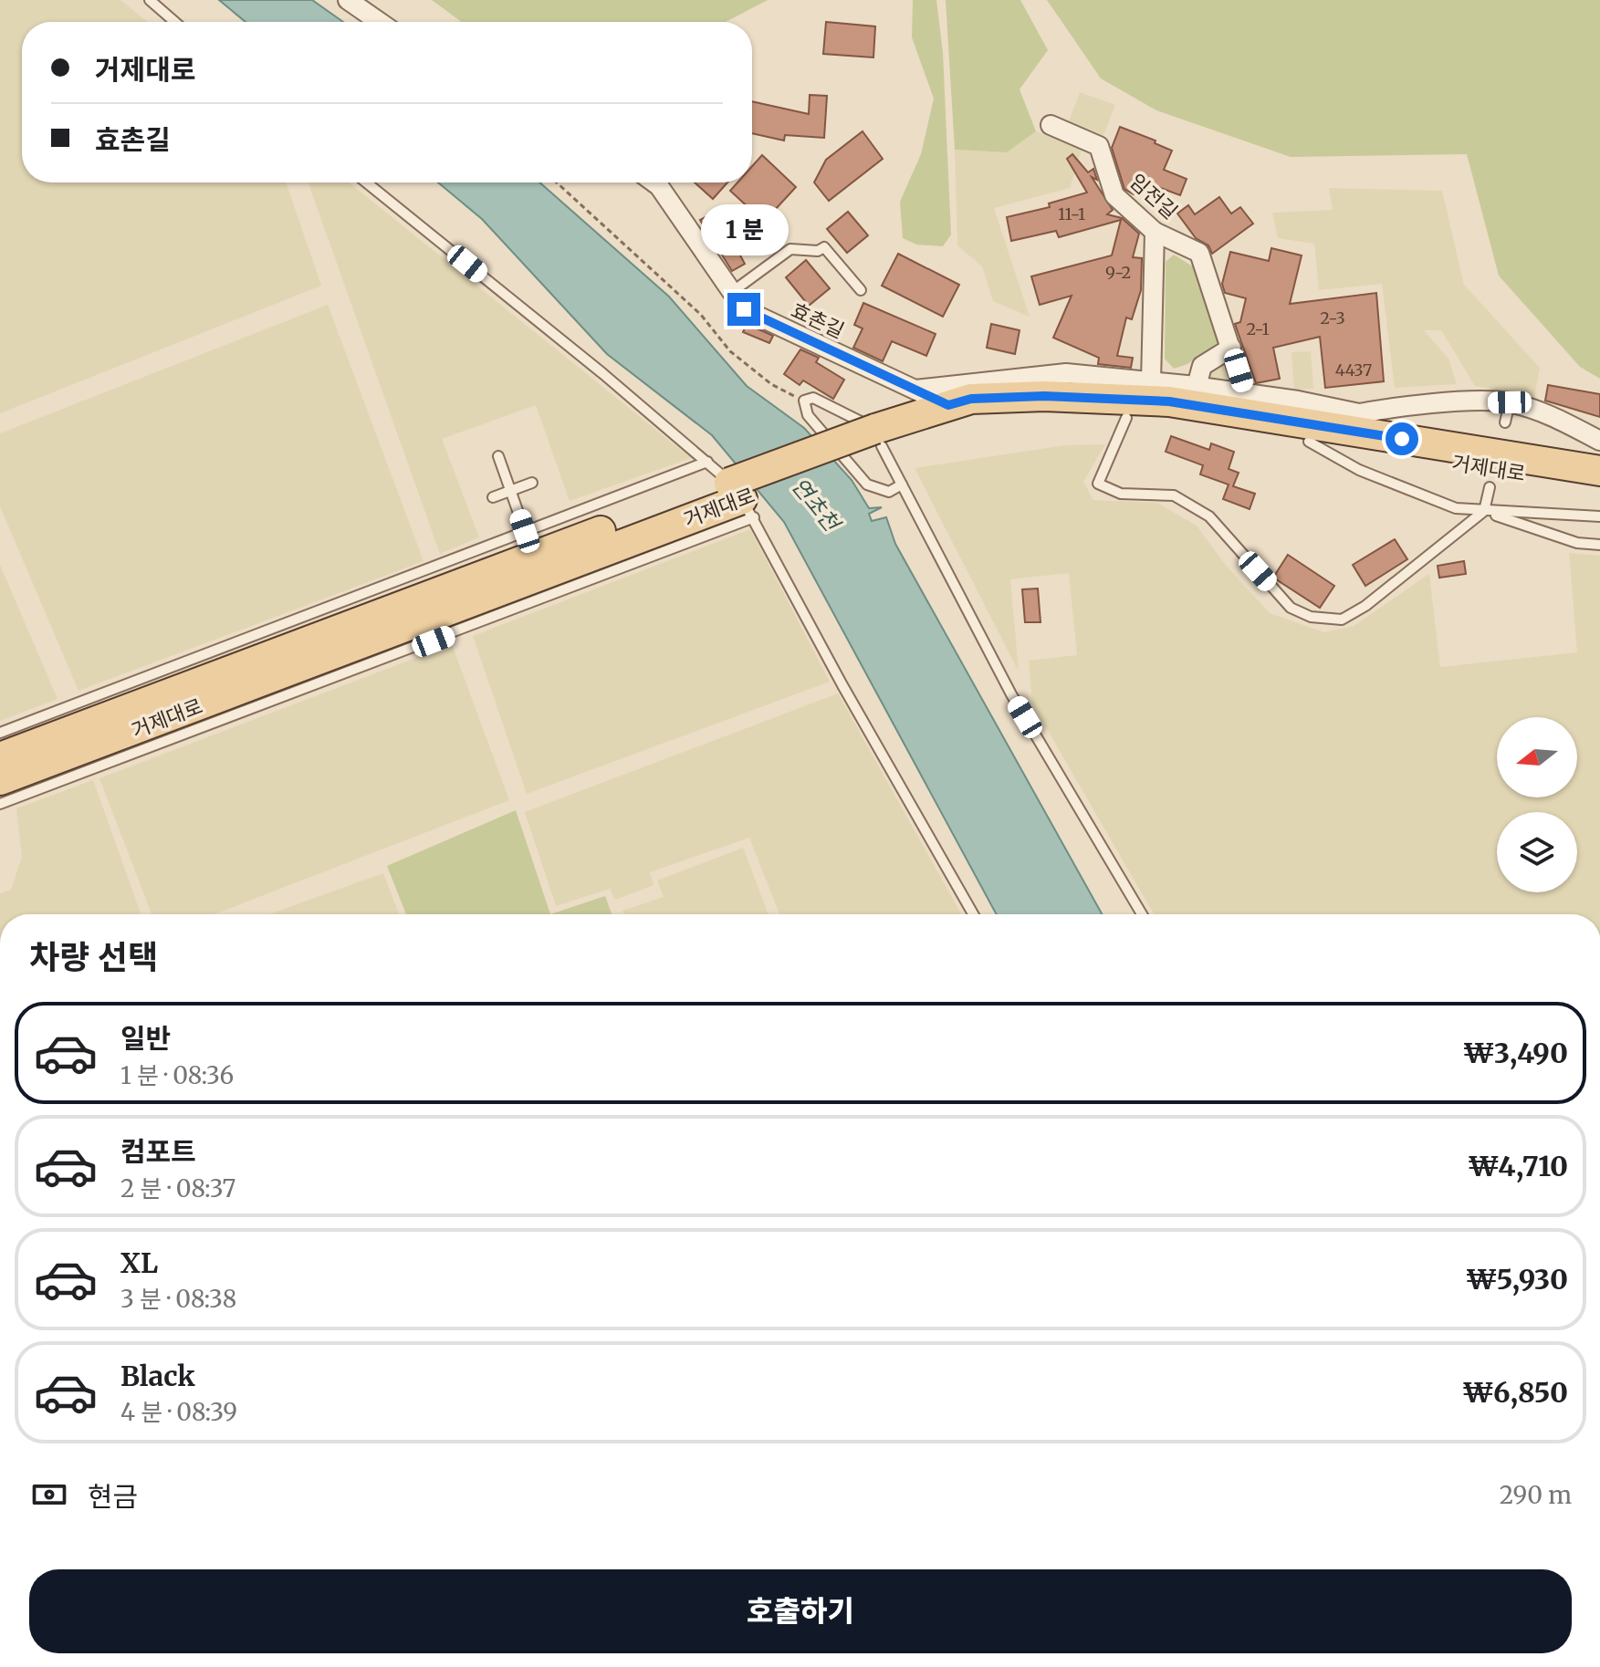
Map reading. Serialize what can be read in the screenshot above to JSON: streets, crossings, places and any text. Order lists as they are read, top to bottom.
{
  "streets": {
    "main road": ["거제대로"],
    "street": ["임전길", "효촌길"]
  },
  "crossings": [
    ["효촌길", "거제대로"]
  ],
  "water": ["연초천"],
  "house_numbers": [
    "11-1",
    "9-2",
    "2-3",
    "2-1",
    "4437"
  ],
  "north": "left",
  "page": {
    "banner": ["거제대로", "효촌길"],
    "bubble": "1 분",
    "heading": "차량 선택",
    "list": [
      {
        "name": "일반",
        "note": "1 분 · 08:36",
        "value": "₩3,490"
      },
      {
        "name": "컴포트",
        "note": "2 분 · 08:37",
        "value": "₩4,710"
      },
      {
        "name": "XL",
        "note": "3 분 · 08:38",
        "value": "₩5,930"
      },
      {
        "name": "Black",
        "note": "4 분 · 08:39",
        "value": "₩6,850"
      }
    ],
    "pay": ["현금", "290 m"],
    "buttons": "호출하기"
  }
}
